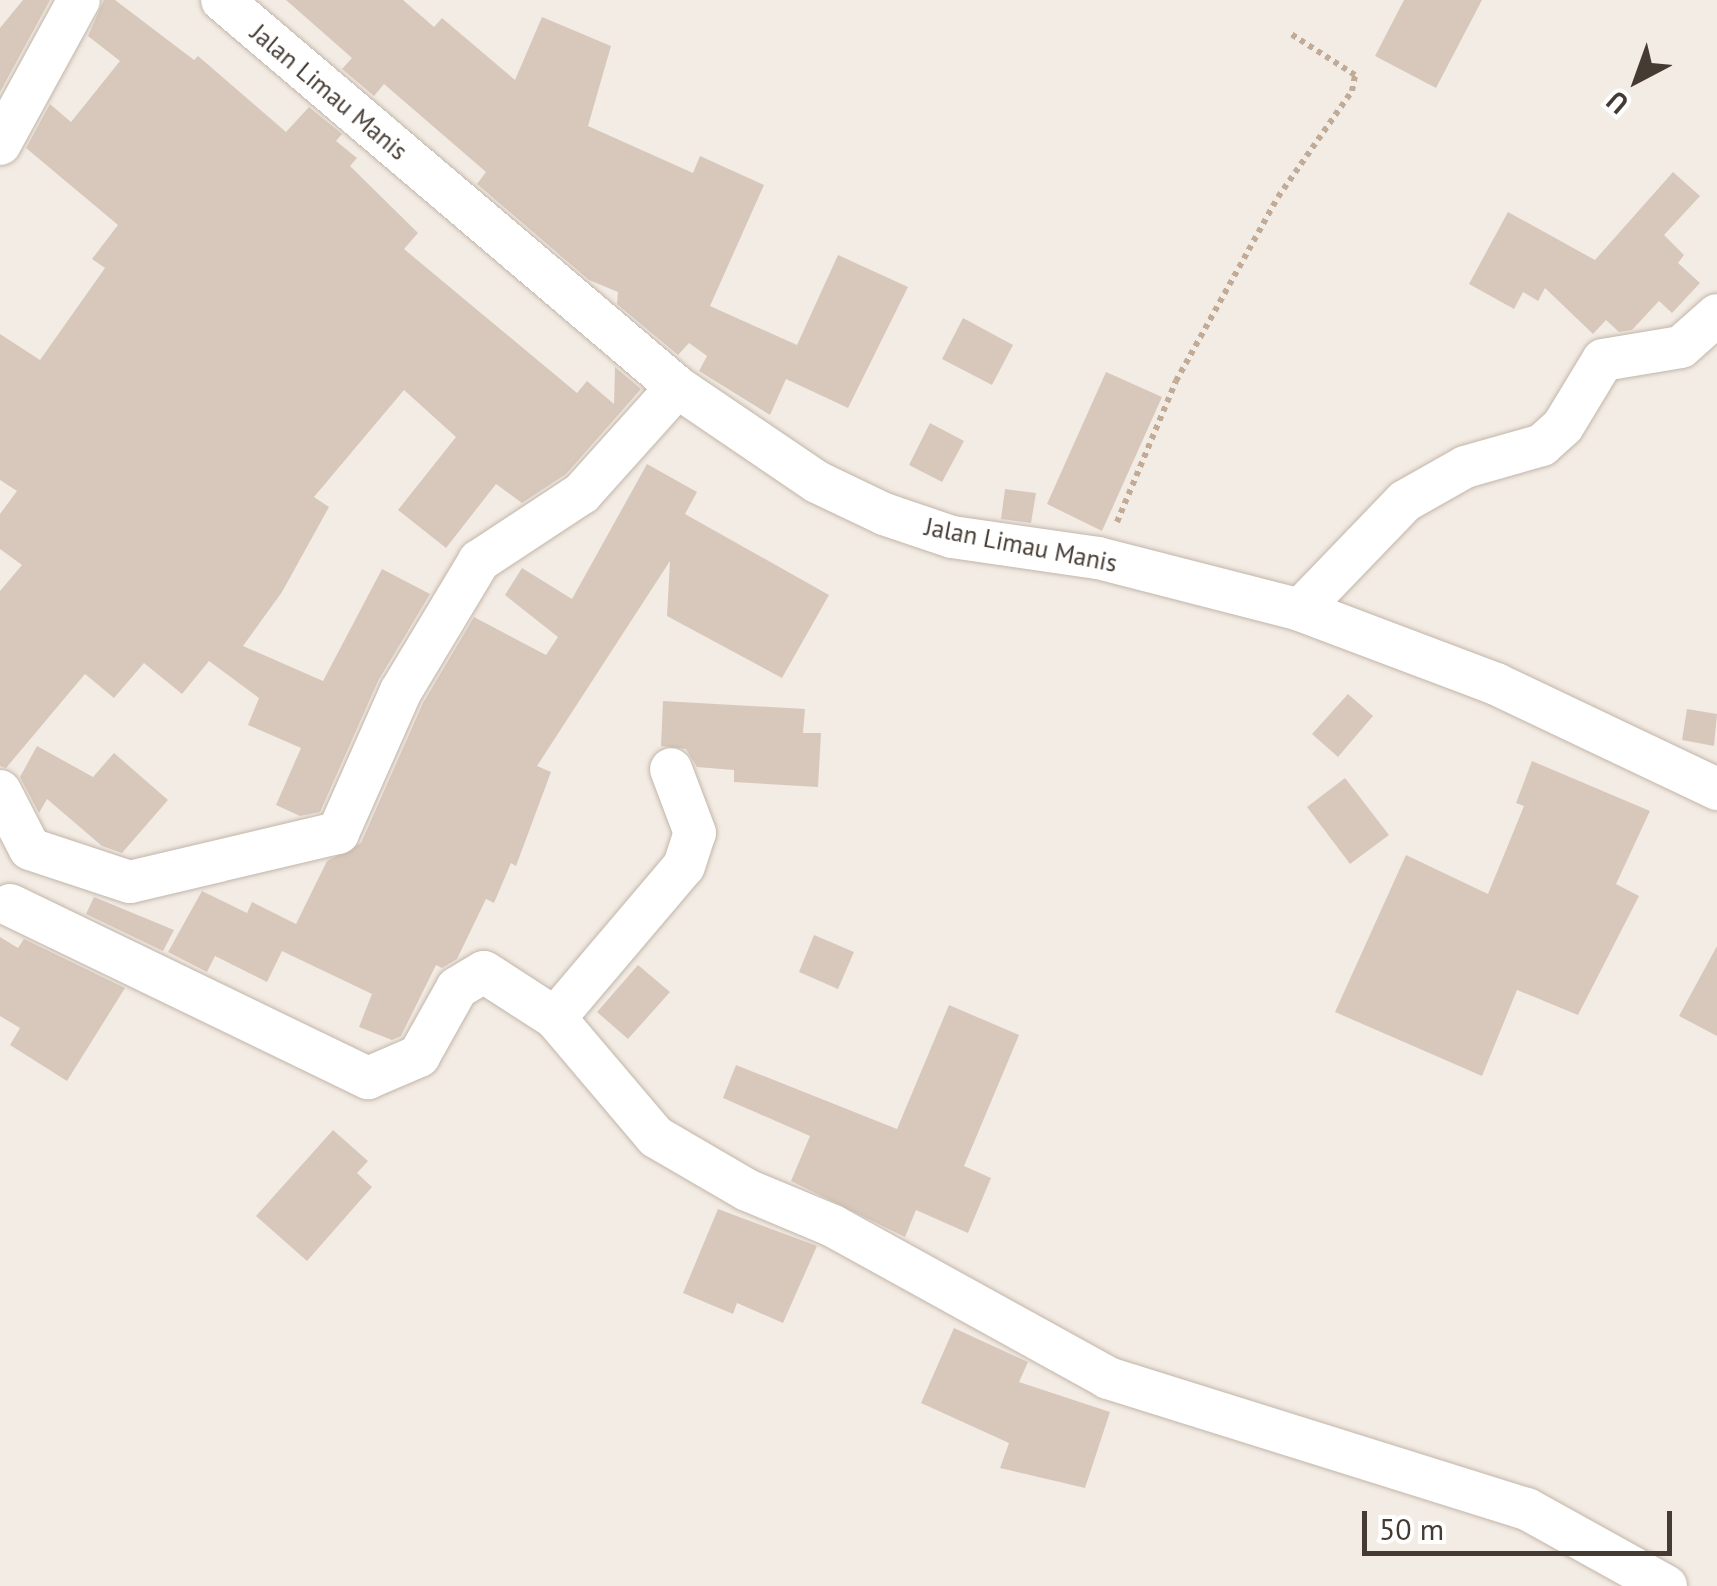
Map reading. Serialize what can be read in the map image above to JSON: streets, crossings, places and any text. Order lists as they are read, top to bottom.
{
  "streets": {
    "street": ["Jalan Limau Manis"]
  },
  "scale_bar": "50 m",
  "north": "bottom left"
}
